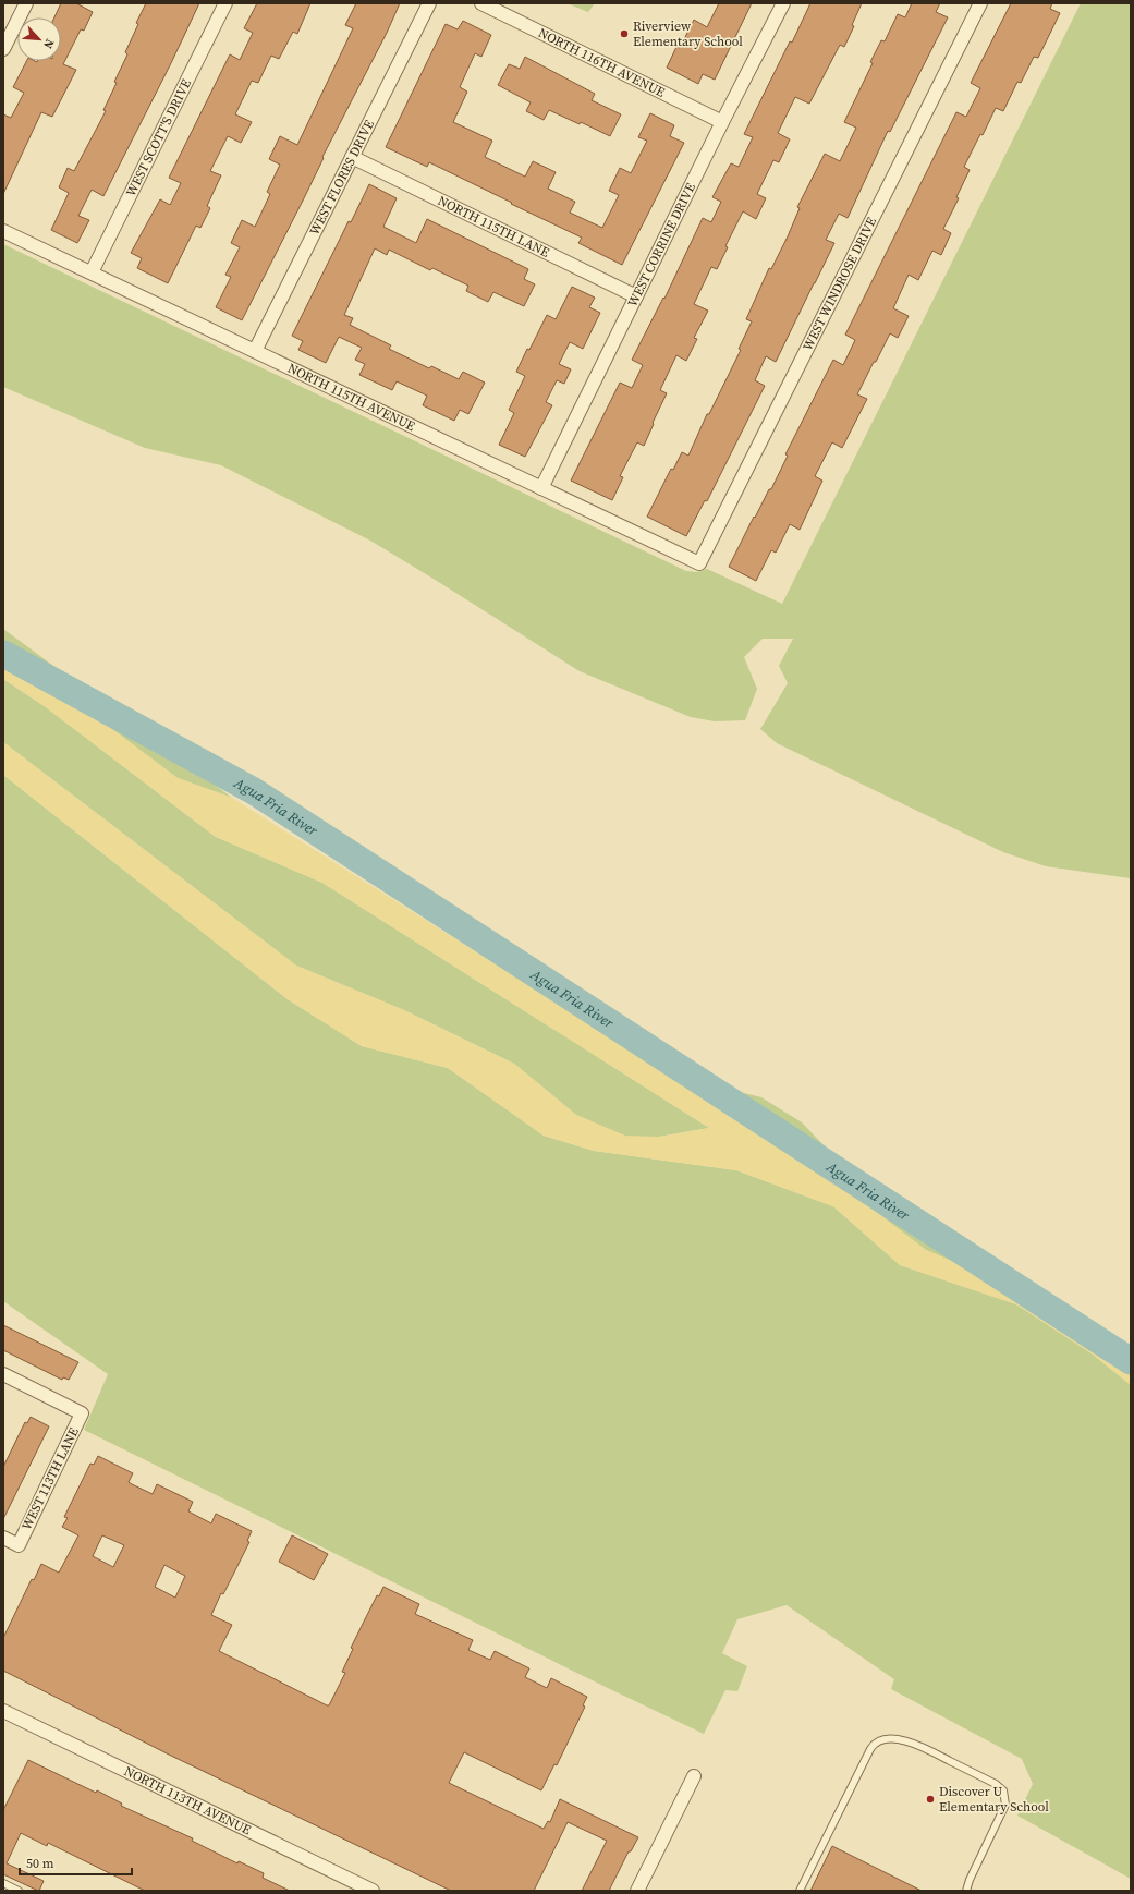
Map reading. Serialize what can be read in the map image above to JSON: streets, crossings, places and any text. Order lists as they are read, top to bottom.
{
  "streets": {
    "street": [
      "NORTH 116TH AVENUE",
      "WEST SCOTT'S DRIVE",
      "WEST FLORES DRIVE",
      "NORTH 115TH LANE",
      "WEST CORRINE DRIVE",
      "WEST WINDROSE DRIVE",
      "NORTH 115TH AVENUE",
      "WEST 113TH LANE",
      "NORTH 113TH AVENUE"
    ]
  },
  "crossings": [
    ["NORTH 116TH AVENUE", "WEST CORRINE DRIVE"],
    ["WEST SCOTT'S DRIVE", "NORTH 115TH AVENUE"],
    ["WEST FLORES DRIVE", "NORTH 115TH LANE"],
    ["WEST FLORES DRIVE", "NORTH 115TH AVENUE"],
    ["NORTH 115TH LANE", "WEST CORRINE DRIVE"],
    ["WEST CORRINE DRIVE", "NORTH 115TH AVENUE"],
    ["WEST WINDROSE DRIVE", "NORTH 115TH AVENUE"]
  ],
  "water": ["Agua Fria River"],
  "places": ["Riverview Elementary School", "Discover U Elementary School"],
  "scale_bar": "50 m",
  "north": "bottom right"
}
